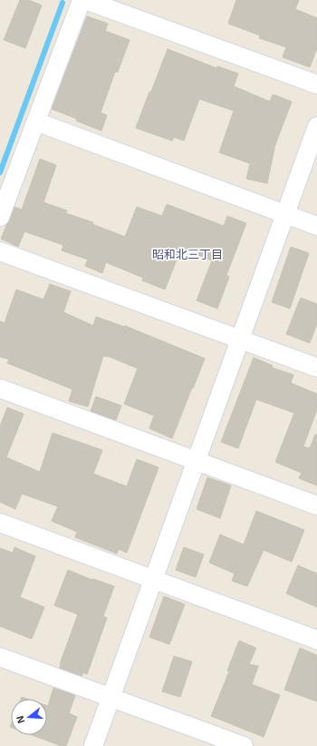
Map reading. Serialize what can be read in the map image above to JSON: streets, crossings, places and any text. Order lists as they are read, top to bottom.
{
  "districts": ["昭和北三丁目"],
  "north": "left"
}
